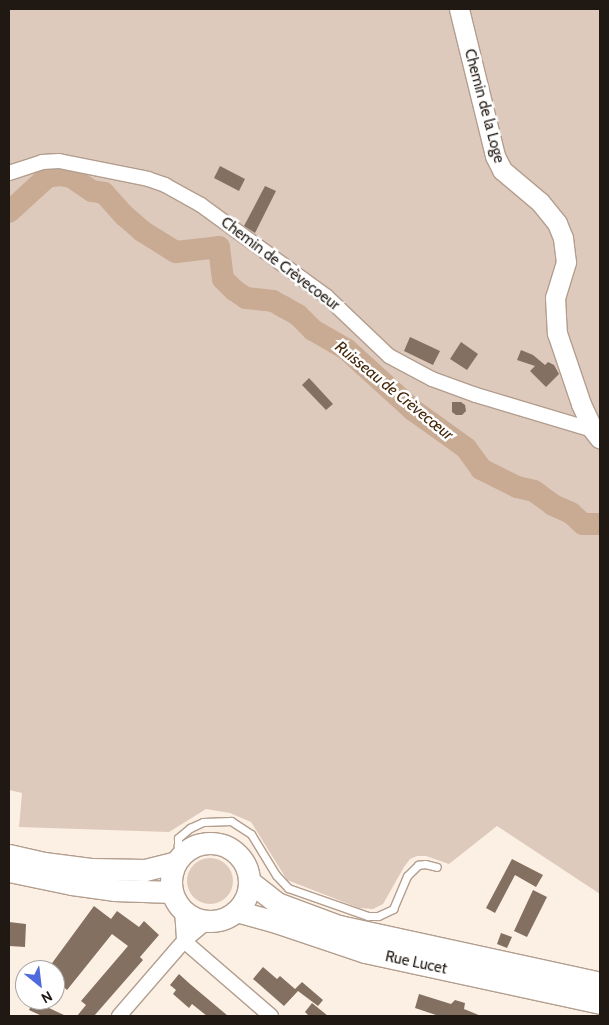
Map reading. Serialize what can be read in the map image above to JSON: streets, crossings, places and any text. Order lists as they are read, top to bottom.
{
  "streets": {
    "main road": ["Rue Lucet"],
    "street": ["Chemin de la Loge", "Chemin de Crèvecoeur"]
  },
  "crossings": [
    ["Chemin de la Loge", "Chemin de Crèvecoeur"]
  ],
  "water": ["Ruisseau de Crèvecœur"],
  "north": "bottom right"
}
